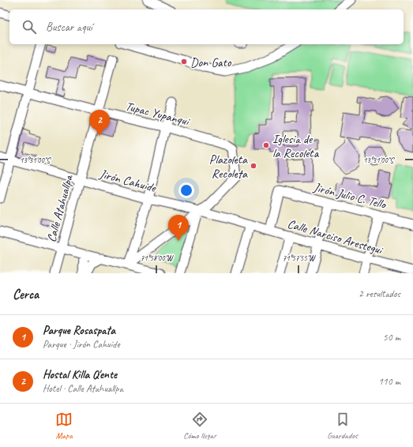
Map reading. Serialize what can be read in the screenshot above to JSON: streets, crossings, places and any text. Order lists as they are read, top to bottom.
{
  "streets": {
    "street": [
      "Tupac Yupanqui",
      "Jirón Cahuide",
      "Jirón Julio C. Tello",
      "Calle Atahuallpa",
      "Calle Narciso Arestegui"
    ]
  },
  "crossings": [
    ["Tupac Yupanqui", "Jirón Cahuide"],
    ["Tupac Yupanqui", "Calle Atahuallpa"],
    ["Jirón Cahuide", "Calle Atahuallpa"],
    ["Jirón Cahuide", "Calle Narciso Arestegui"],
    ["Jirón Julio C. Tello", "Calle Narciso Arestegui"]
  ],
  "places": ["Don Gato", "Iglesia de la Recoleta", "Plazoleta Recoleta"],
  "page": {
    "search": "Buscar aquí",
    "pins": ["2", "1"],
    "heading": ["Cerca", "2 resultados"],
    "list": [
      {
        "mark": "1",
        "name": "Parque Rosaspata",
        "note": "Parque · Jirón Cahuide",
        "value": "50 m"
      },
      {
        "mark": "2",
        "name": "Hostal Killa Q'ente",
        "note": "Hotel · Calle Atahuallpa",
        "value": "110 m"
      }
    ],
    "nav": ["Mapa", "Cómo llegar", "Guardados"]
  },
  "coordinates": ["13°31'00\"S", "71°58'00\"W", "71°57'55\"W"]
}
